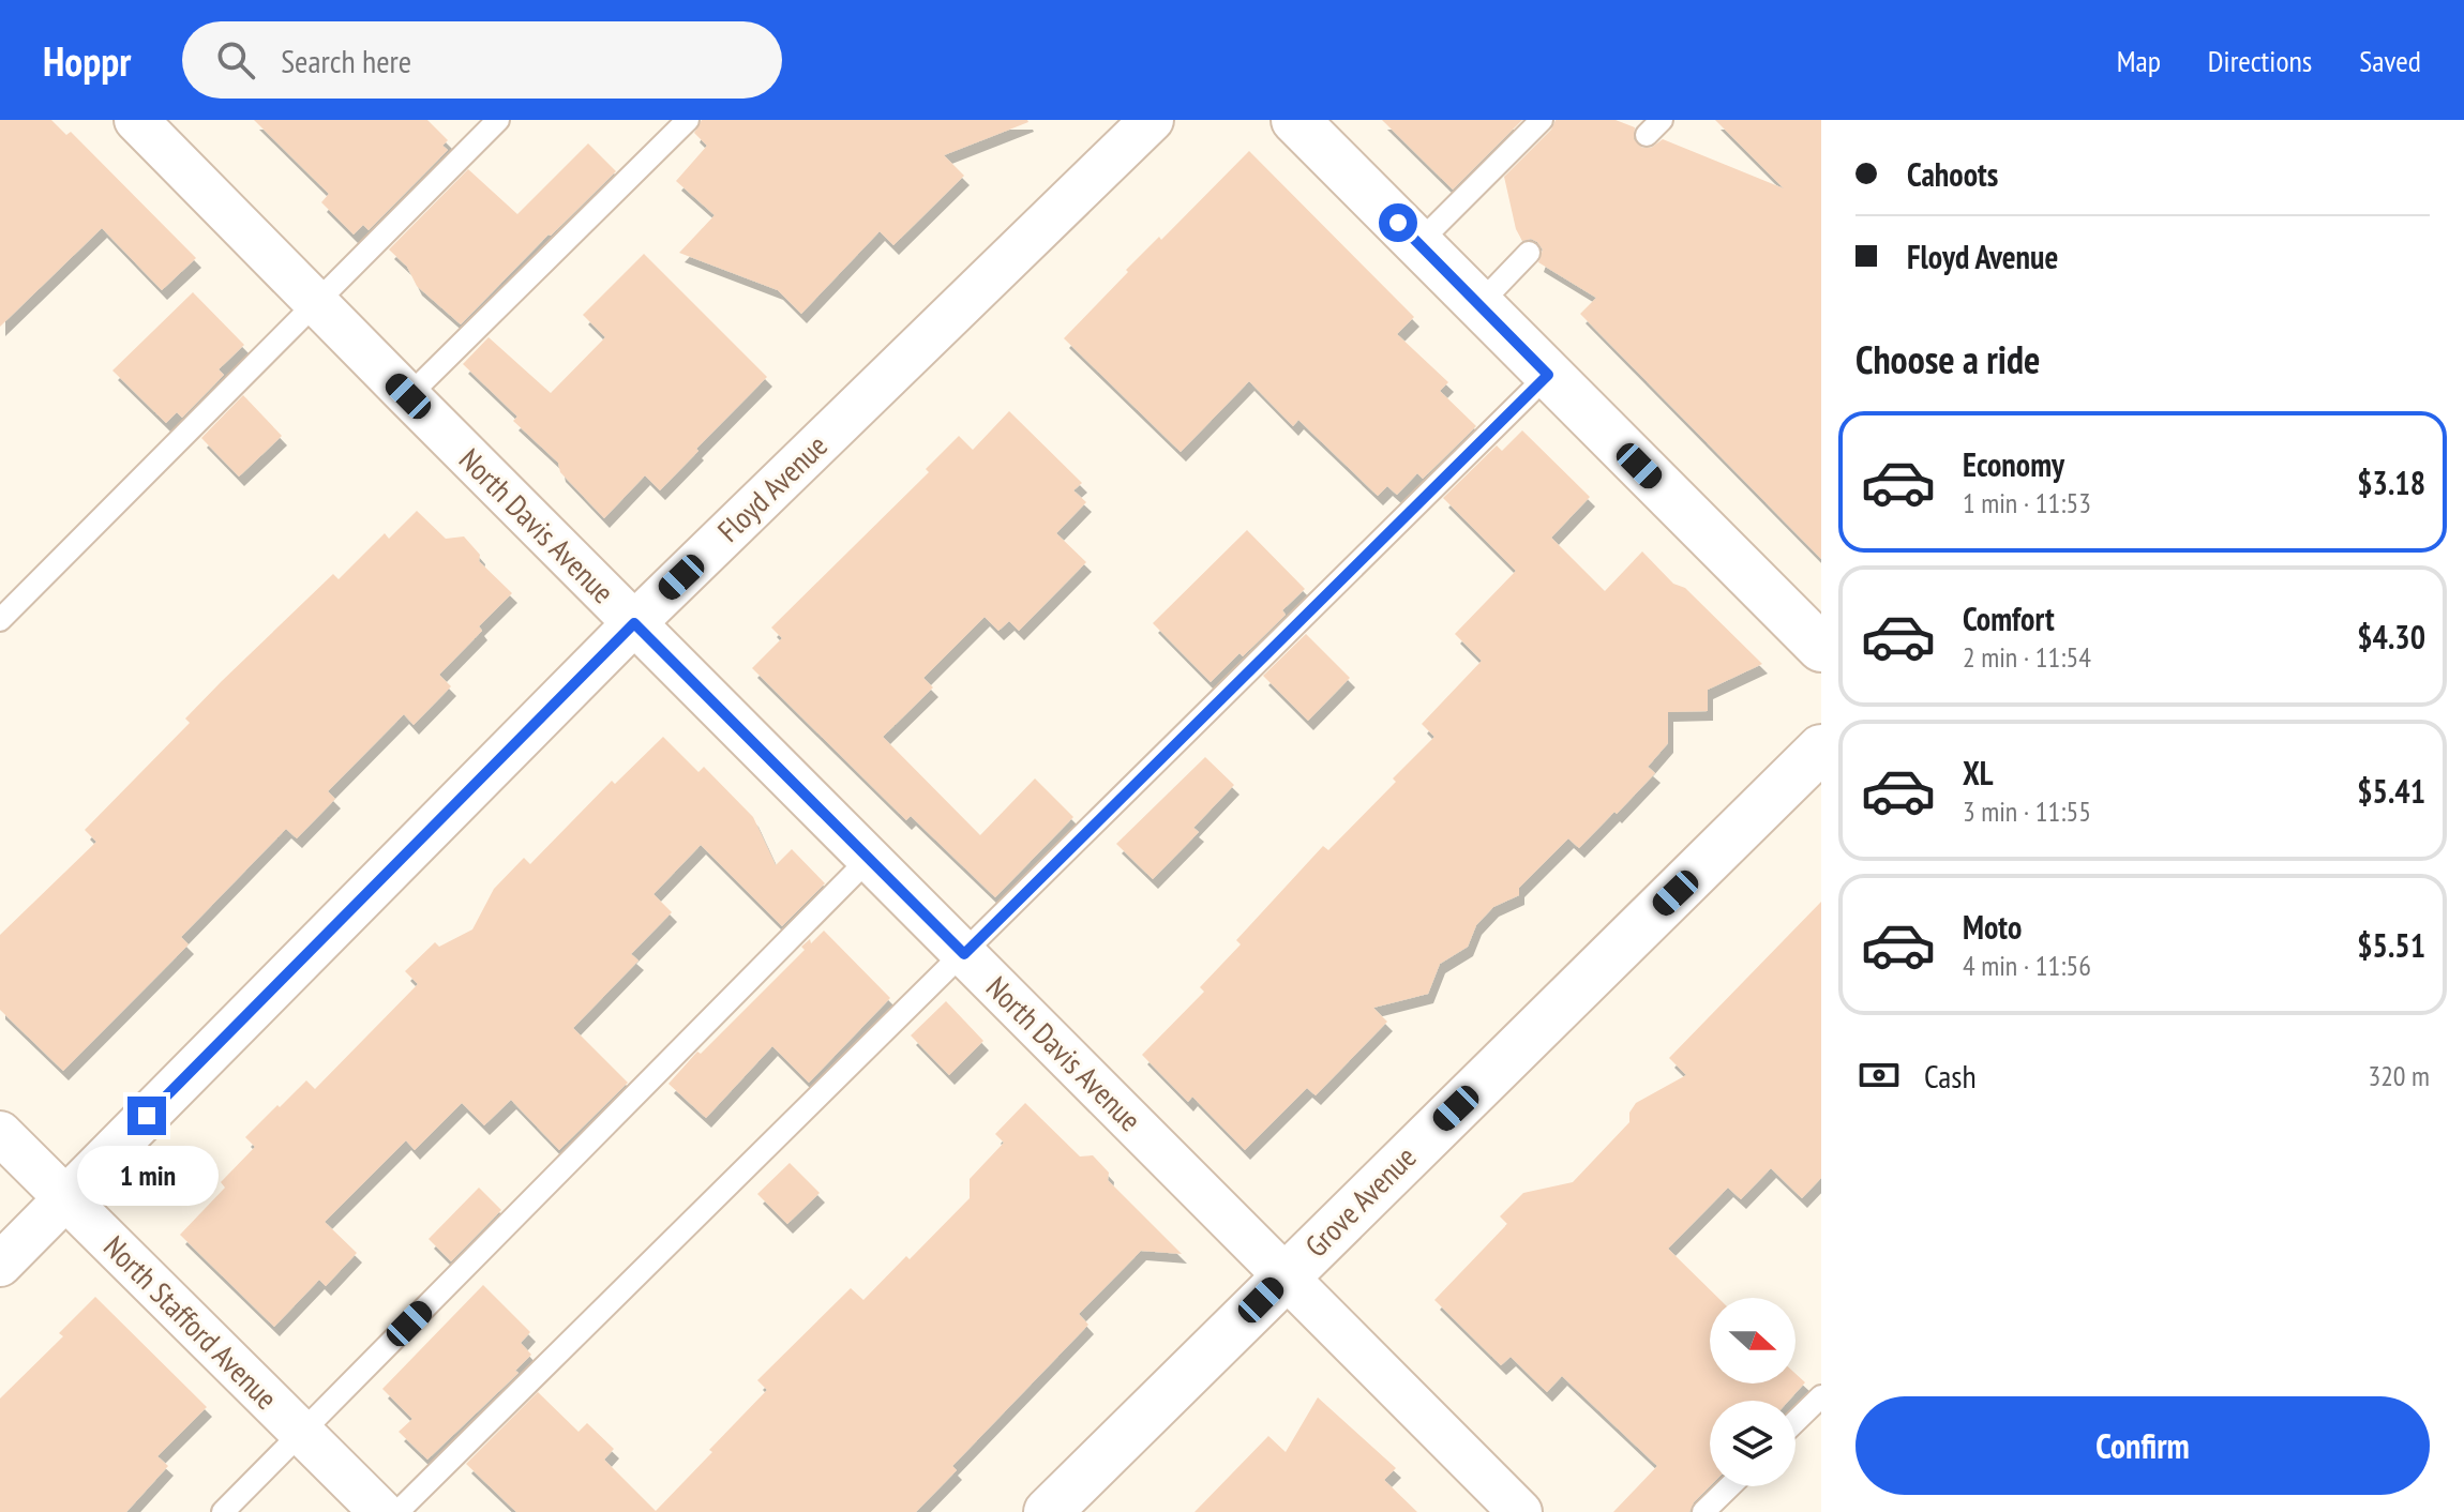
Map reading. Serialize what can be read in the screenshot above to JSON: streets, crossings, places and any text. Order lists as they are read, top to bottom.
{
  "streets": {
    "street": [
      "Floyd Avenue",
      "North Davis Avenue",
      "Grove Avenue",
      "North Stafford Avenue"
    ]
  },
  "crossings": [
    ["Floyd Avenue", "North Davis Avenue"],
    ["Floyd Avenue", "North Stafford Avenue"],
    ["North Davis Avenue", "Grove Avenue"]
  ],
  "north": "right",
  "page": {
    "header": "Hoppr",
    "search": "Search here",
    "nav": ["Map", "Directions", "Saved"],
    "banner": ["Cahoots", "Floyd Avenue"],
    "heading": "Choose a ride",
    "list": [
      {
        "name": "Economy",
        "note": "1 min · 11:53",
        "value": "$3.18"
      },
      {
        "name": "Comfort",
        "note": "2 min · 11:54",
        "value": "$4.30"
      },
      {
        "name": "XL",
        "note": "3 min · 11:55",
        "value": "$5.41"
      },
      {
        "name": "Moto",
        "note": "4 min · 11:56",
        "value": "$5.51"
      }
    ],
    "pay": ["Cash", "320 m"],
    "bubble": "1 min",
    "buttons": "Confirm"
  }
}
